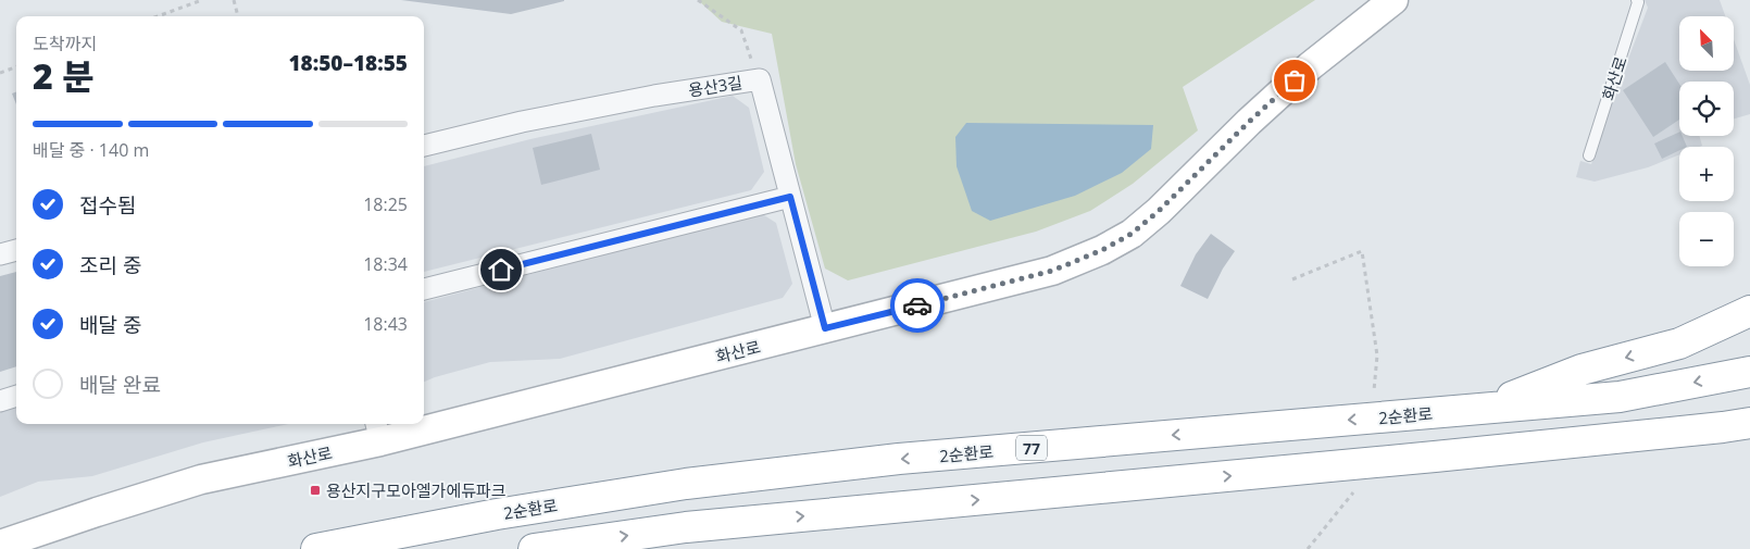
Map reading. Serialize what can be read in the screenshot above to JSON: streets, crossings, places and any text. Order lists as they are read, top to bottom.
{
  "streets": {
    "highway": ["2순환로", "77"],
    "main road": ["화산로"],
    "street": ["용산3길"]
  },
  "crossings": [
    ["화산로", "용산3길"]
  ],
  "places": {
    "transit": ["용산지구모아엘가에듀파크"]
  },
  "north": "top left",
  "page": {
    "map_buttons": ["+", "−"],
    "heading": ["2 분", "도착까지", "18:50–18:55"],
    "bar": "배달 중 · 140 m",
    "list": [
      ["접수됨", "18:25"],
      ["조리 중", "18:34"],
      ["배달 중", "18:43"],
      "배달 완료"
    ]
  }
}
